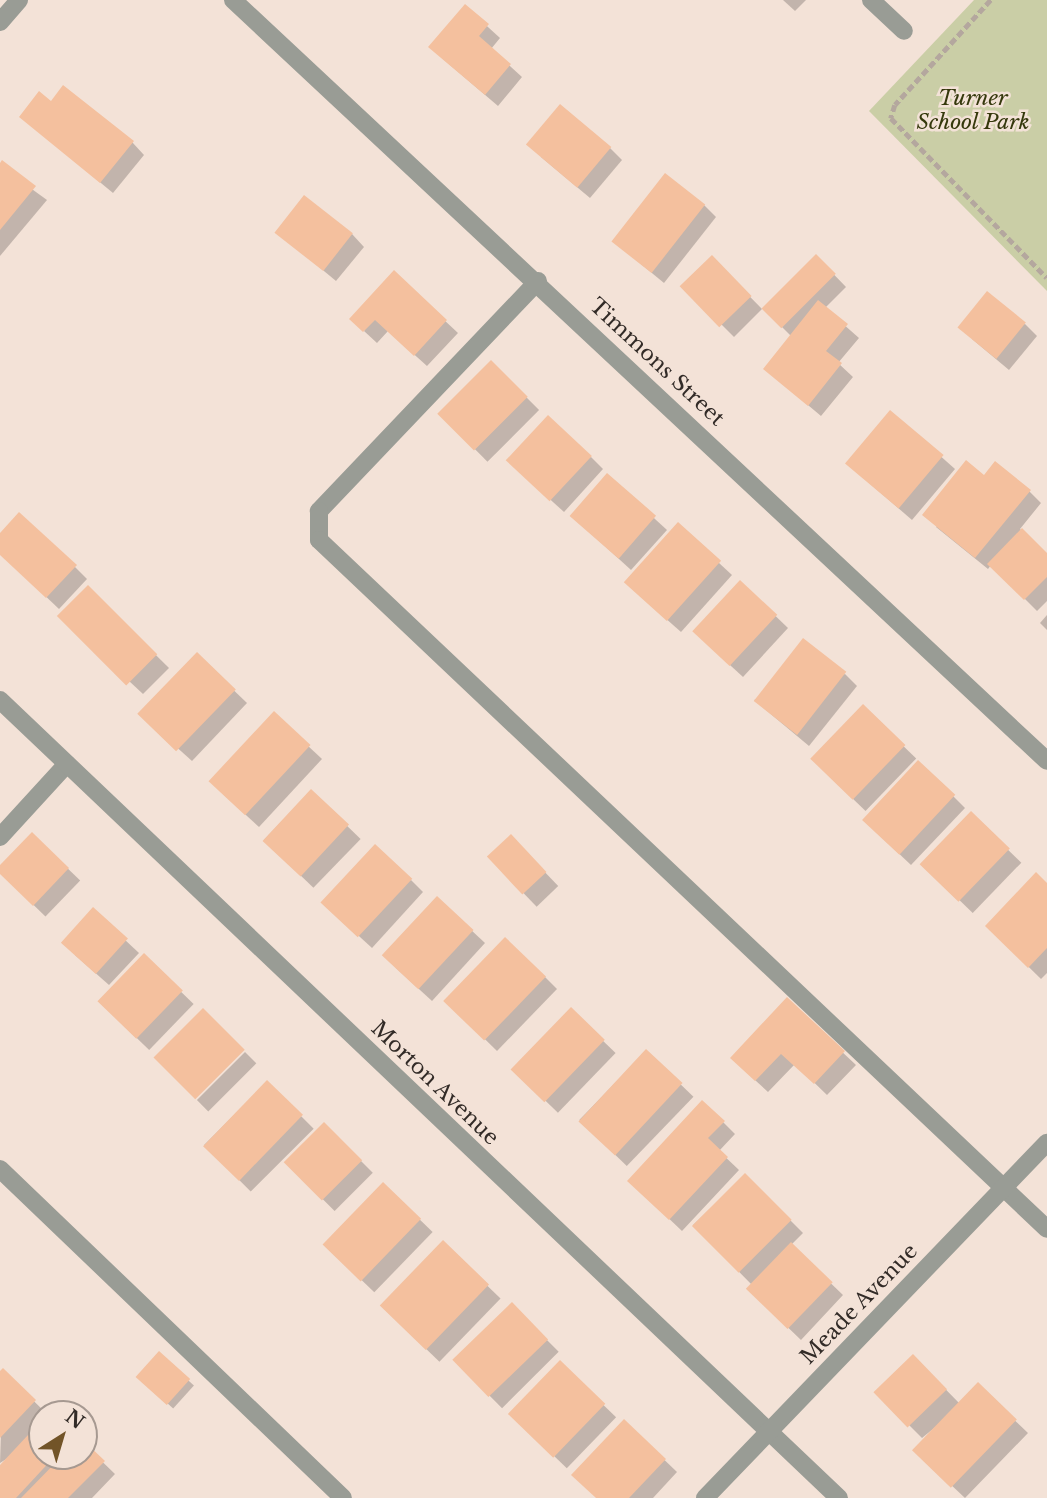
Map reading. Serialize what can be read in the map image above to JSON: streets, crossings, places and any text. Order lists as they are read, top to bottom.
{
  "streets": {
    "street": ["Timmons Street", "Morton Avenue", "Meade Avenue"]
  },
  "crossings": [
    ["Morton Avenue", "Meade Avenue"]
  ],
  "parks": ["Turner School Park"],
  "north": "top right"
}
